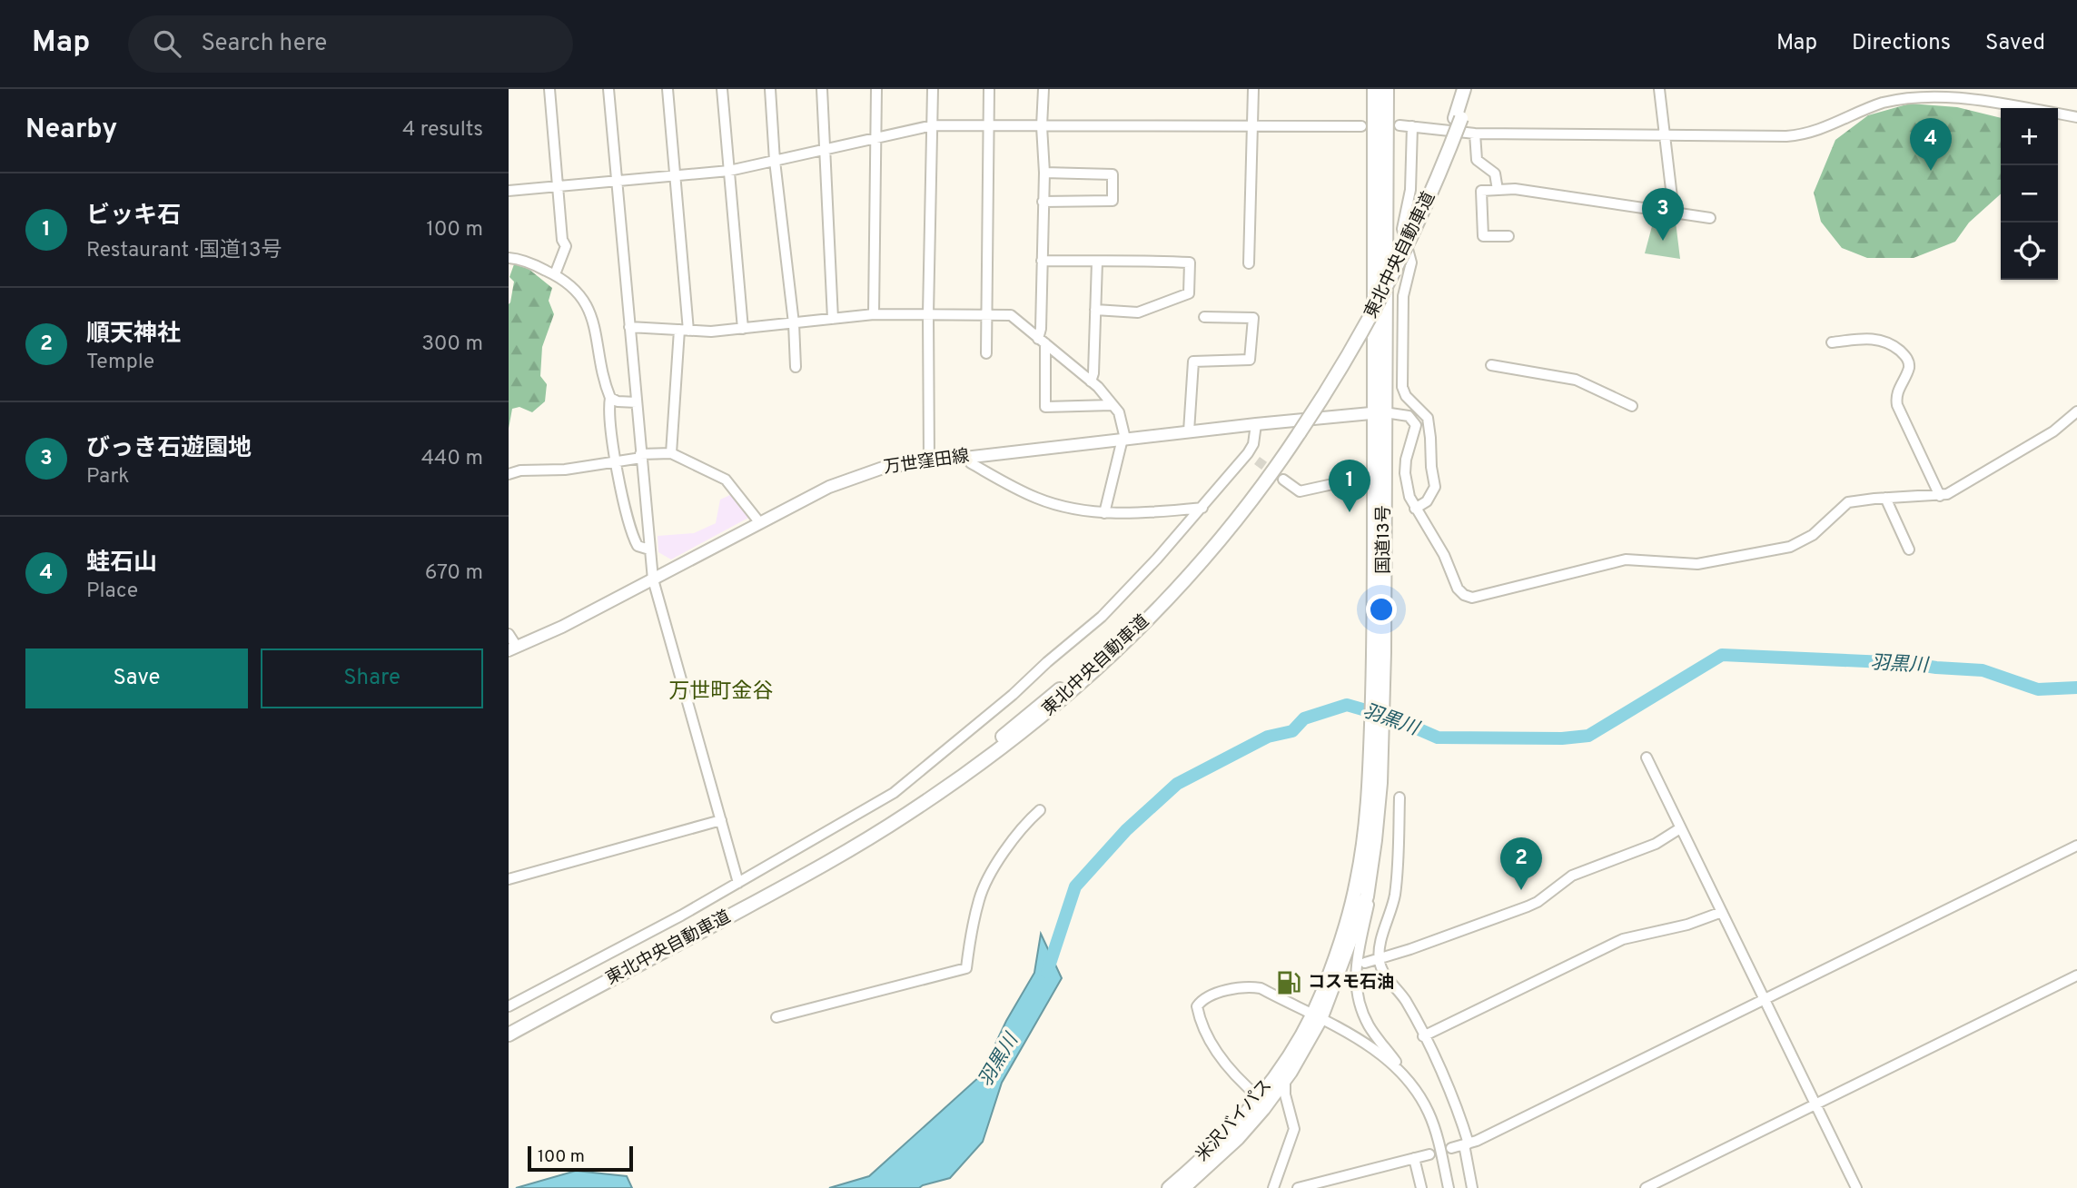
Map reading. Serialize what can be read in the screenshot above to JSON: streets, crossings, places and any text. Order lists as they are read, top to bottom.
{
  "streets": {
    "highway": ["東北中央自動車道", "国道13号", "米沢バイパス"],
    "main road": ["万世窪田線"]
  },
  "crossings": [
    ["万世窪田線", "国道13号"],
    ["国道13号", "米沢バイパス"]
  ],
  "districts": ["万世町金谷"],
  "water": ["羽黒川"],
  "places": {
    "fuel station": ["コスモ石油"]
  },
  "scale_bar": "100 m",
  "page": {
    "header": "Map",
    "search": "Search here",
    "nav": ["Map", "Directions", "Saved"],
    "heading": ["Nearby", "4 results"],
    "map_buttons": ["+", "−"],
    "pins": [
      "4",
      "3",
      "1",
      "2"
    ],
    "list": [
      {
        "mark": "1",
        "name": "ビッキ石",
        "note": "Restaurant · 国道13号",
        "value": "100 m"
      },
      {
        "mark": "2",
        "name": "順天神社",
        "note": "Temple",
        "value": "300 m"
      },
      {
        "mark": "3",
        "name": "びっき石遊園地",
        "note": "Park",
        "value": "440 m"
      },
      {
        "mark": "4",
        "name": "蛙石山",
        "note": "Place",
        "value": "670 m"
      }
    ],
    "buttons": ["Save", "Share"],
    "scale": "100 m"
  }
}
